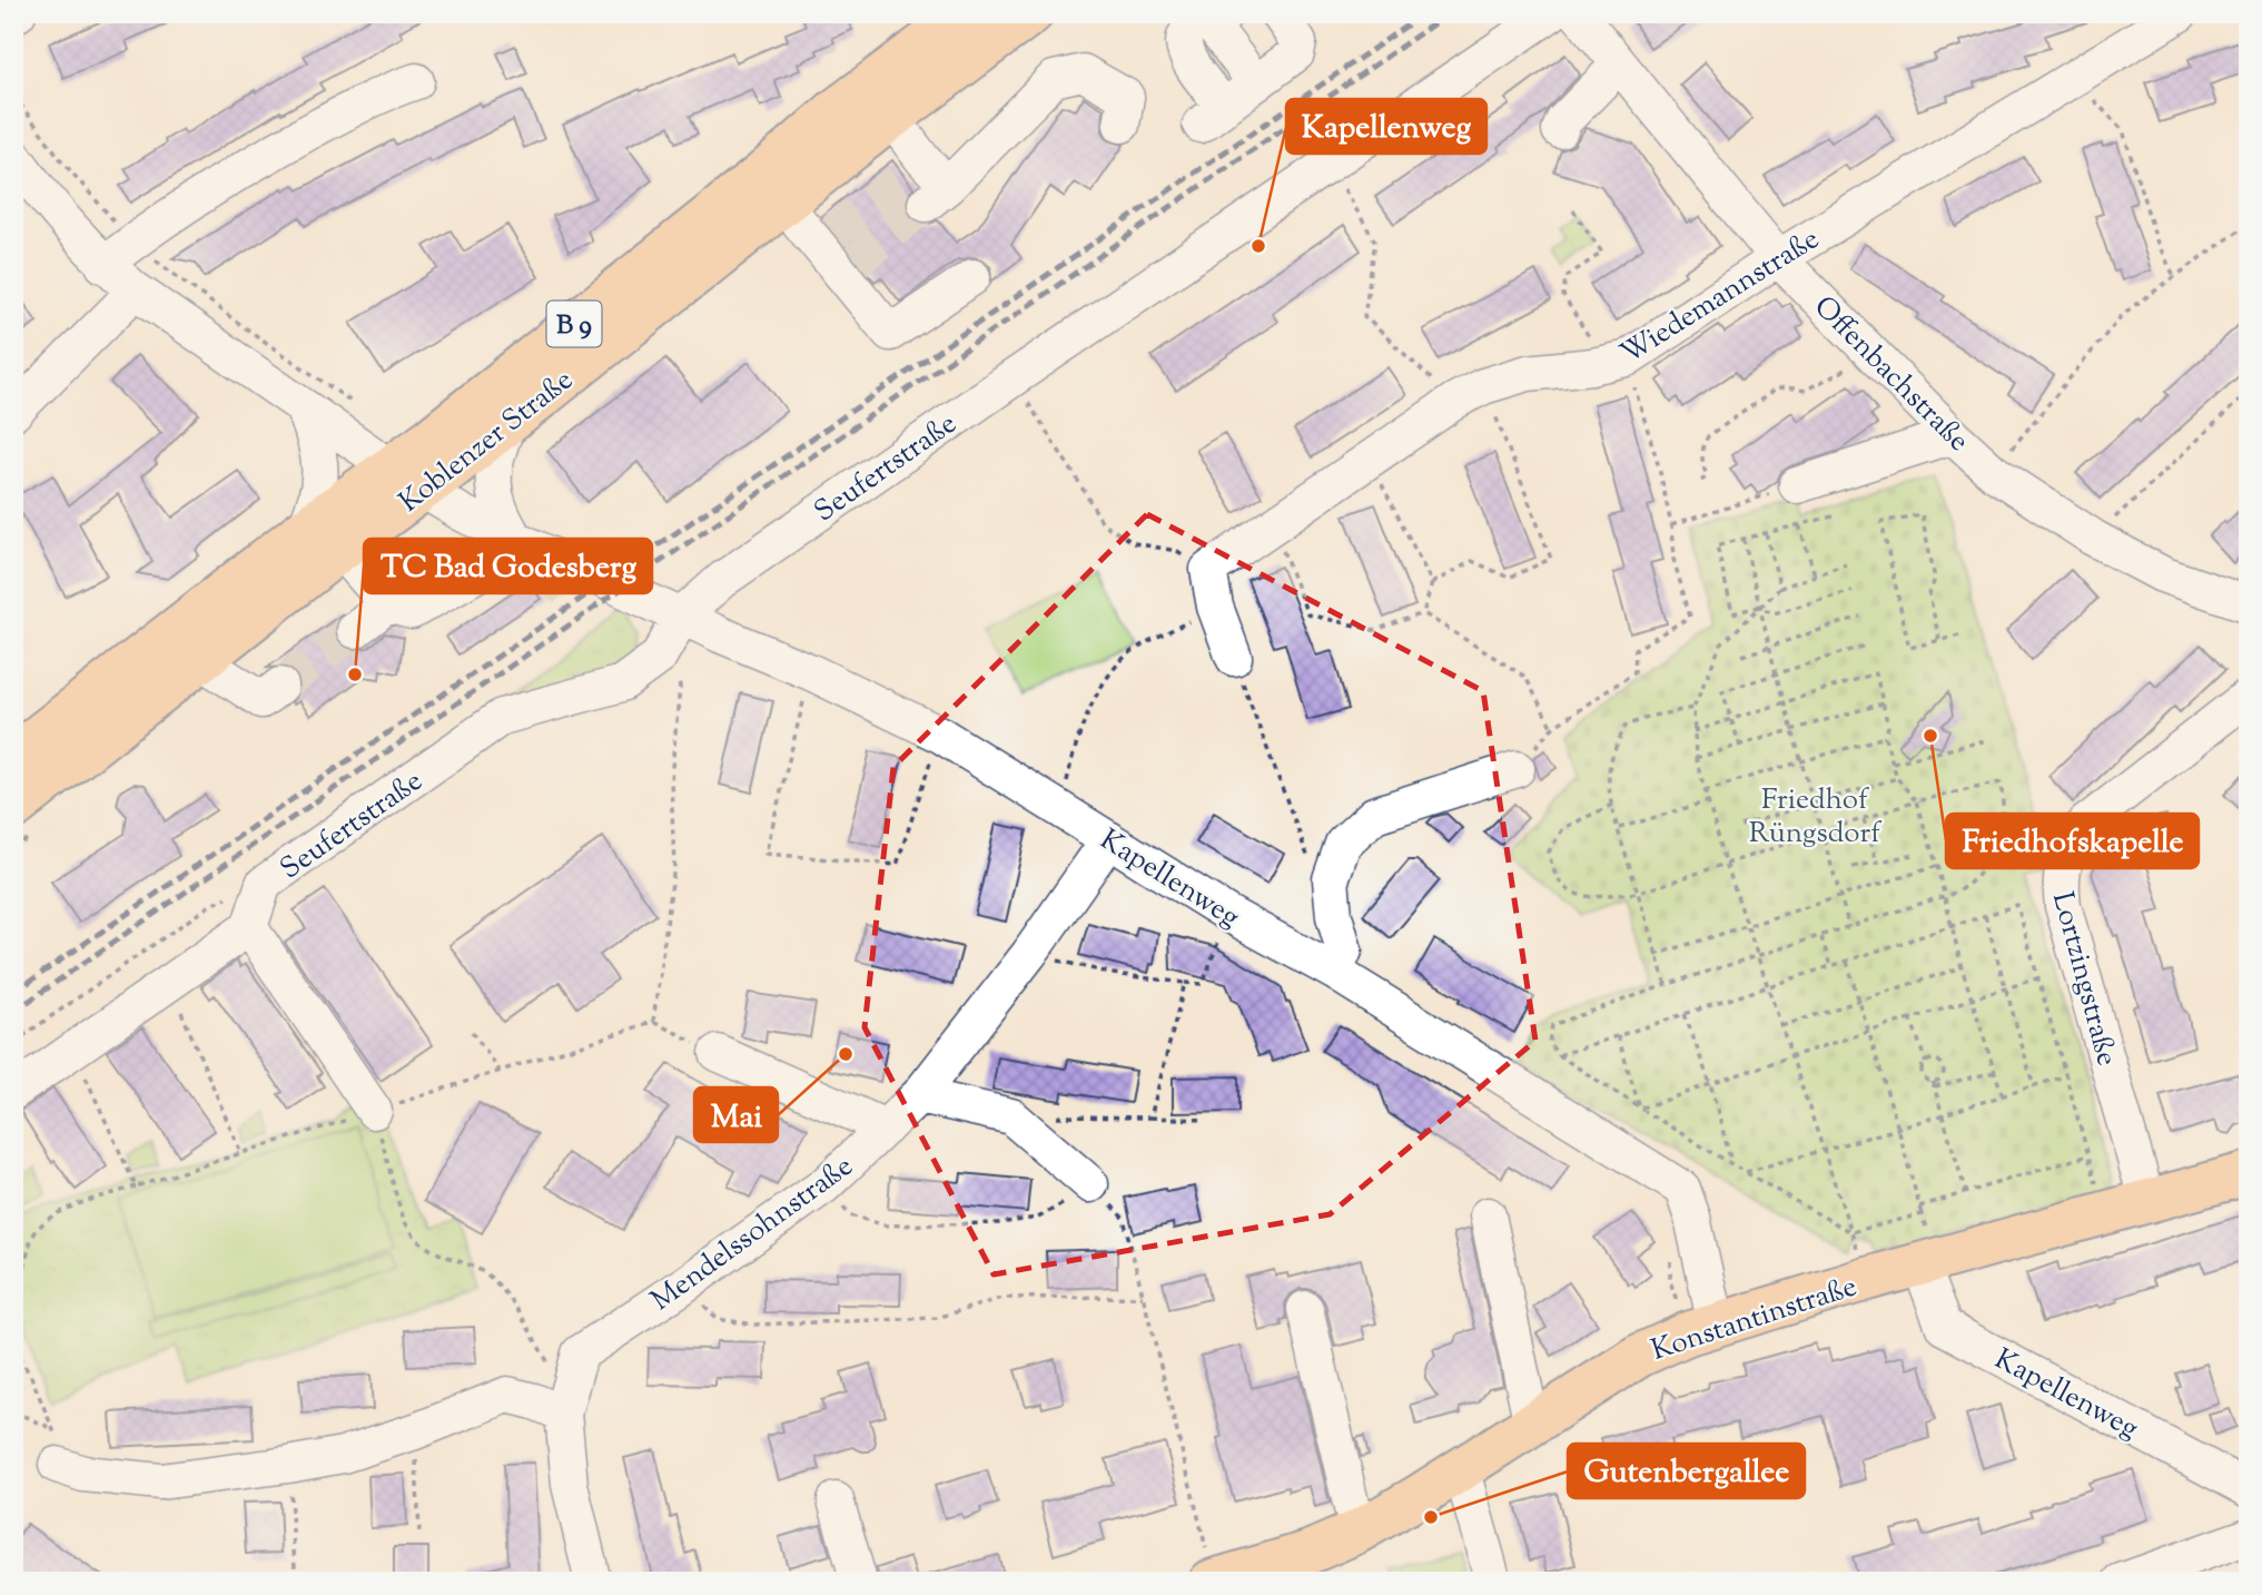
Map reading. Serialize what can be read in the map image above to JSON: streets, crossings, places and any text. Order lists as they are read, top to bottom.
{
  "streets": {
    "main road": ["B 9", "Koblenzer Straße", "Konstantinstraße"],
    "street": [
      "Wiedemannstraße",
      "Offenbachstraße",
      "Seufertstraße",
      "Kapellenweg",
      "Lortzingstraße",
      "Mendelssohnstraße"
    ]
  },
  "crossings": [
    ["Wiedemannstraße", "Offenbachstraße"],
    ["Koblenzer Straße", "Kapellenweg"],
    ["Seufertstraße", "Kapellenweg"],
    ["Kapellenweg", "Mendelssohnstraße"],
    ["Kapellenweg", "Konstantinstraße"],
    ["Lortzingstraße", "Konstantinstraße"]
  ],
  "parks": ["Friedhof Rüngsdorf"],
  "places": [
    "Kapellenweg",
    "TC Bad Godesberg",
    "Friedhofskapelle",
    "Mai",
    "Gutenbergallee"
  ]
}
